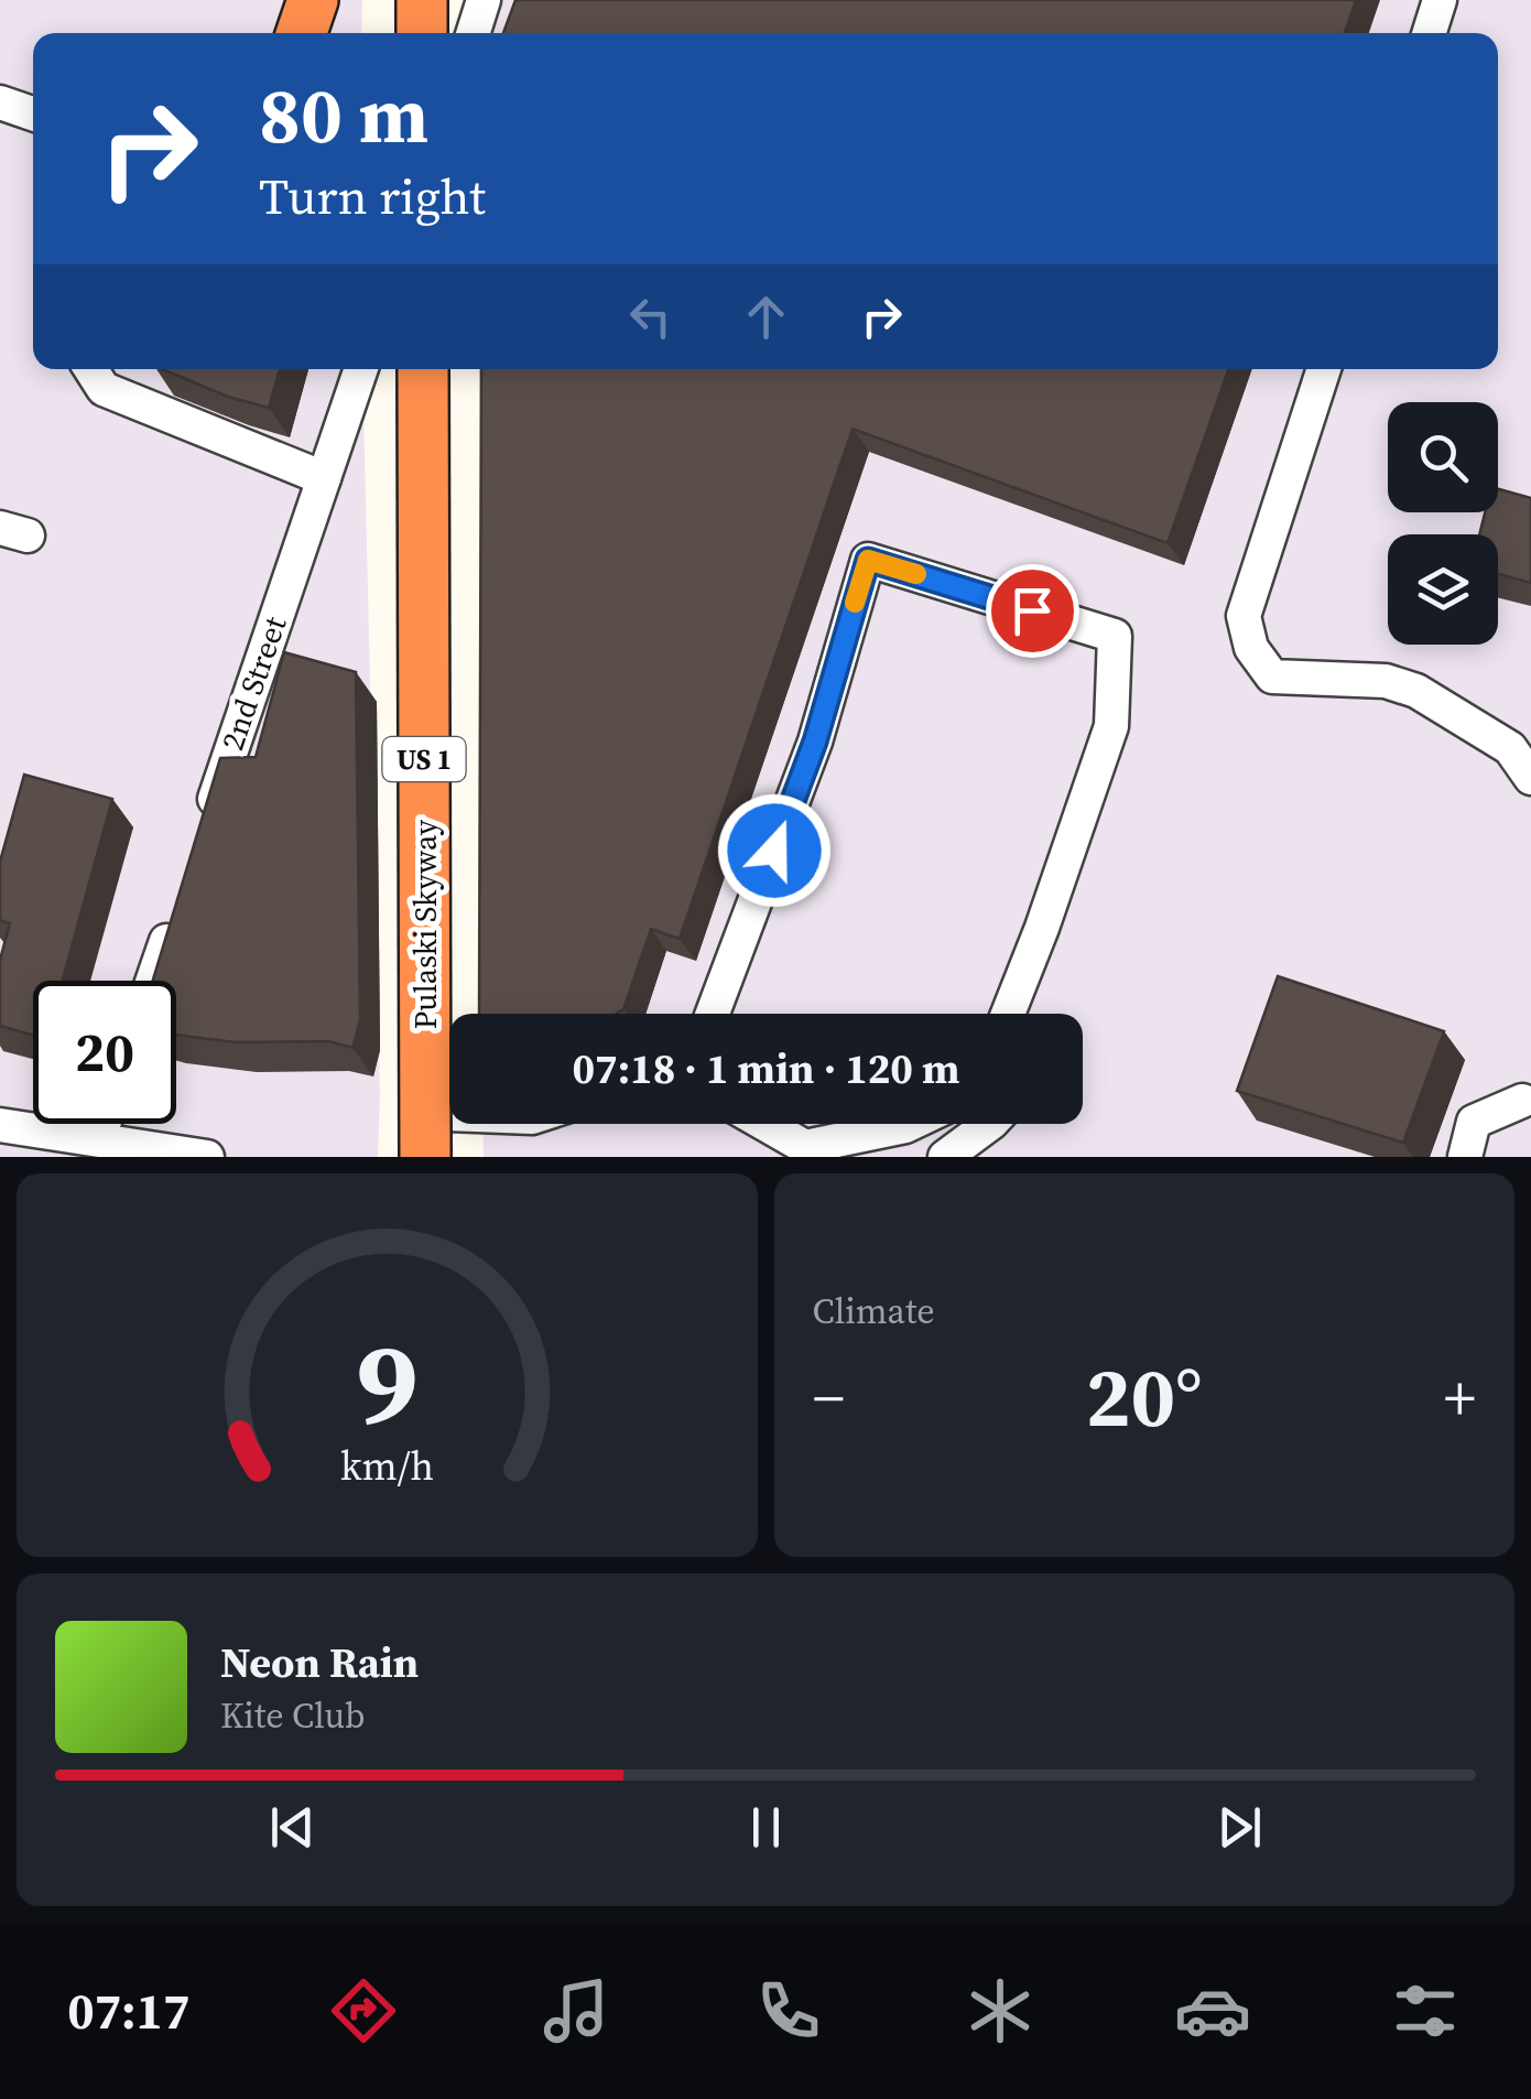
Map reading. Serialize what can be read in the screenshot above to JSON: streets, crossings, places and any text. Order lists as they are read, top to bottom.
{
  "streets": {
    "highway": ["US 1", "Pulaski Skyway"],
    "street": ["2nd Street"]
  },
  "page": {
    "turn": ["80 m", "Turn right"],
    "limit": "20",
    "trip": "07:18 · 1 min · 120 m",
    "tile": "Climate",
    "heat": ["−", "20°", "+"],
    "song": ["Neon Rain", "Kite Club"],
    "tabs": "07:17",
    "gauge": ["9", "km/h"]
  }
}
